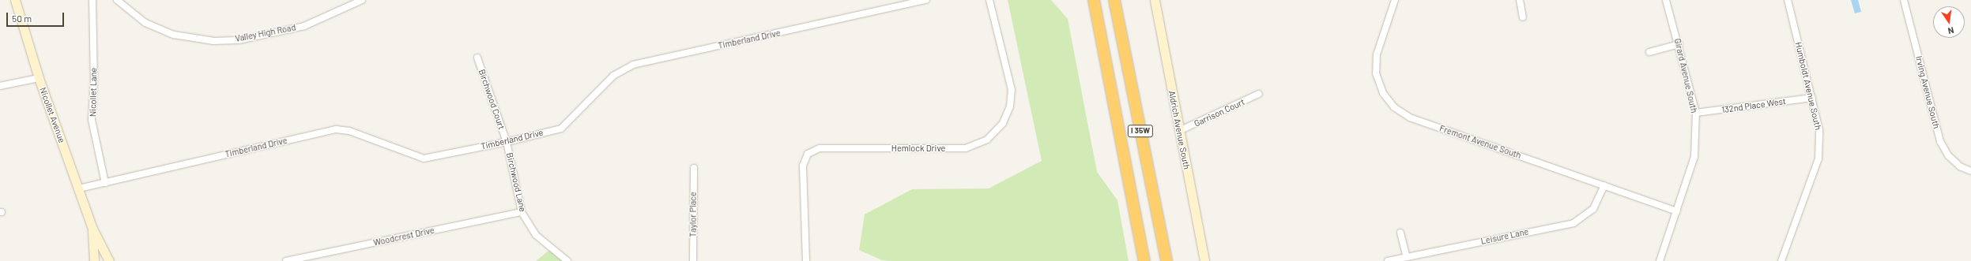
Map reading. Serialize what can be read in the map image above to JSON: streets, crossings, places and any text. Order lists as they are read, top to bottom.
{
  "streets": {
    "highway": ["I 35W"],
    "main road": ["Nicollet Avenue", "Aldrich Avenue South"],
    "street": [
      "Valley High Road",
      "Timberland Drive",
      "Girard Avenue South",
      "Humboldt Avenue South",
      "Nicollet Lane",
      "Irving Avenue South",
      "Birchwood Court",
      "132nd Place West",
      "Garrison Court",
      "Fremont Avenue South",
      "Hemlock Drive",
      "Birchwood Lane",
      "Taylor Place",
      "Woodcrest Drive",
      "Leisure Lane"
    ]
  },
  "crossings": [
    ["Timberland Drive", "Nicollet Lane"],
    ["Timberland Drive", "Birchwood Court"],
    ["Timberland Drive", "Nicollet Avenue"],
    ["Timberland Drive", "Birchwood Lane"],
    ["Girard Avenue South", "132nd Place West"],
    ["Girard Avenue South", "Fremont Avenue South"],
    ["Humboldt Avenue South", "132nd Place West"],
    ["Birchwood Court", "Birchwood Lane"],
    ["Garrison Court", "Aldrich Avenue South"],
    ["Fremont Avenue South", "Leisure Lane"],
    ["Birchwood Lane", "Woodcrest Drive"]
  ],
  "scale_bar": "50 m",
  "north": "bottom"
}
